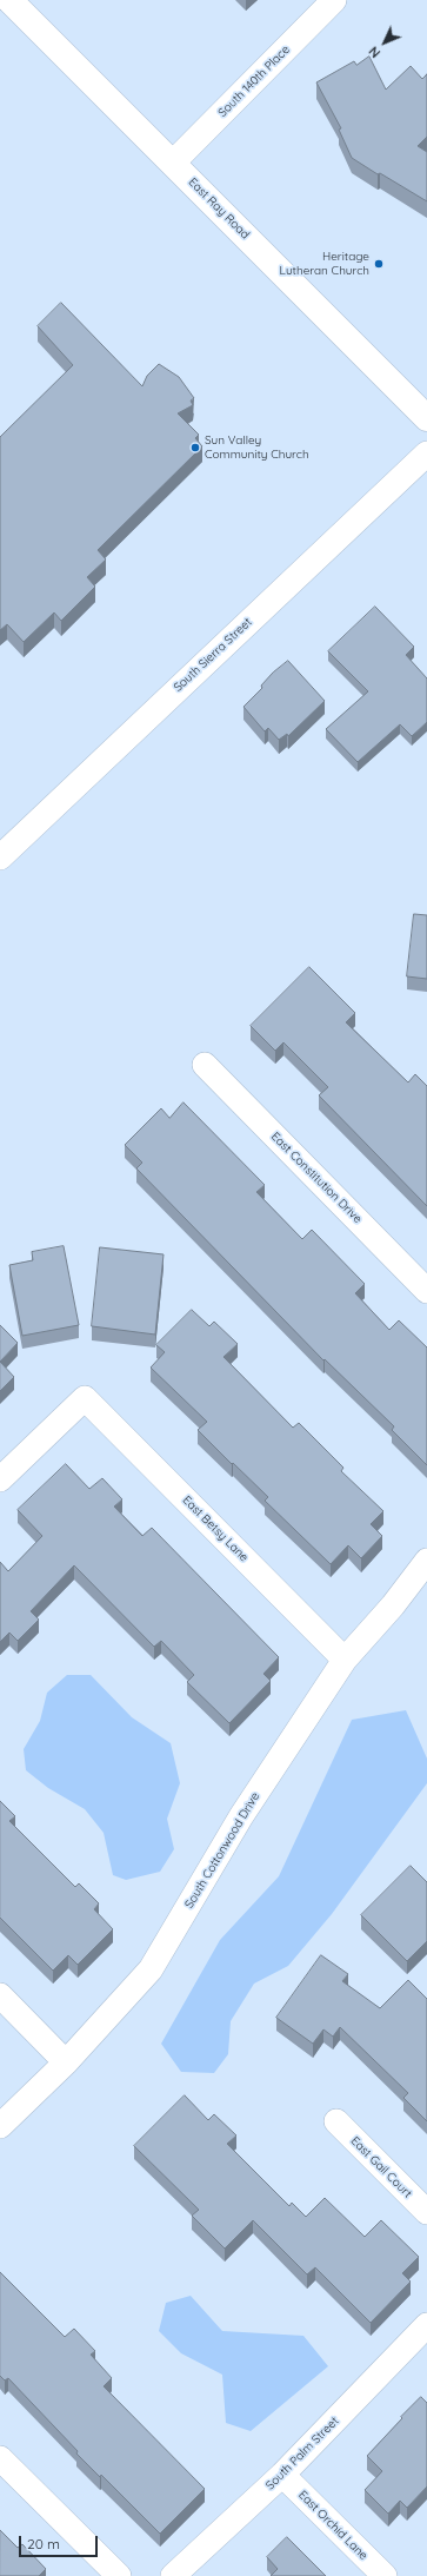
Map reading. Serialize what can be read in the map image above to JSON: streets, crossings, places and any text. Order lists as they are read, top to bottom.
{
  "streets": {
    "main road": ["East Ray Road"],
    "street": [
      "South 140th Place",
      "South Sierra Street",
      "East Constitution Drive",
      "East Betsy Lane",
      "South Cottonwood Drive",
      "East Gail Court",
      "South Palm Street",
      "East Orchid Lane"
    ]
  },
  "crossings": [
    ["South 140th Place", "East Ray Road"],
    ["East Betsy Lane", "South Cottonwood Drive"],
    ["South Palm Street", "East Orchid Lane"]
  ],
  "places": ["Heritage Lutheran Church", "Sun Valley Community Church"],
  "scale_bar": "20 m",
  "north": "bottom left"
}
